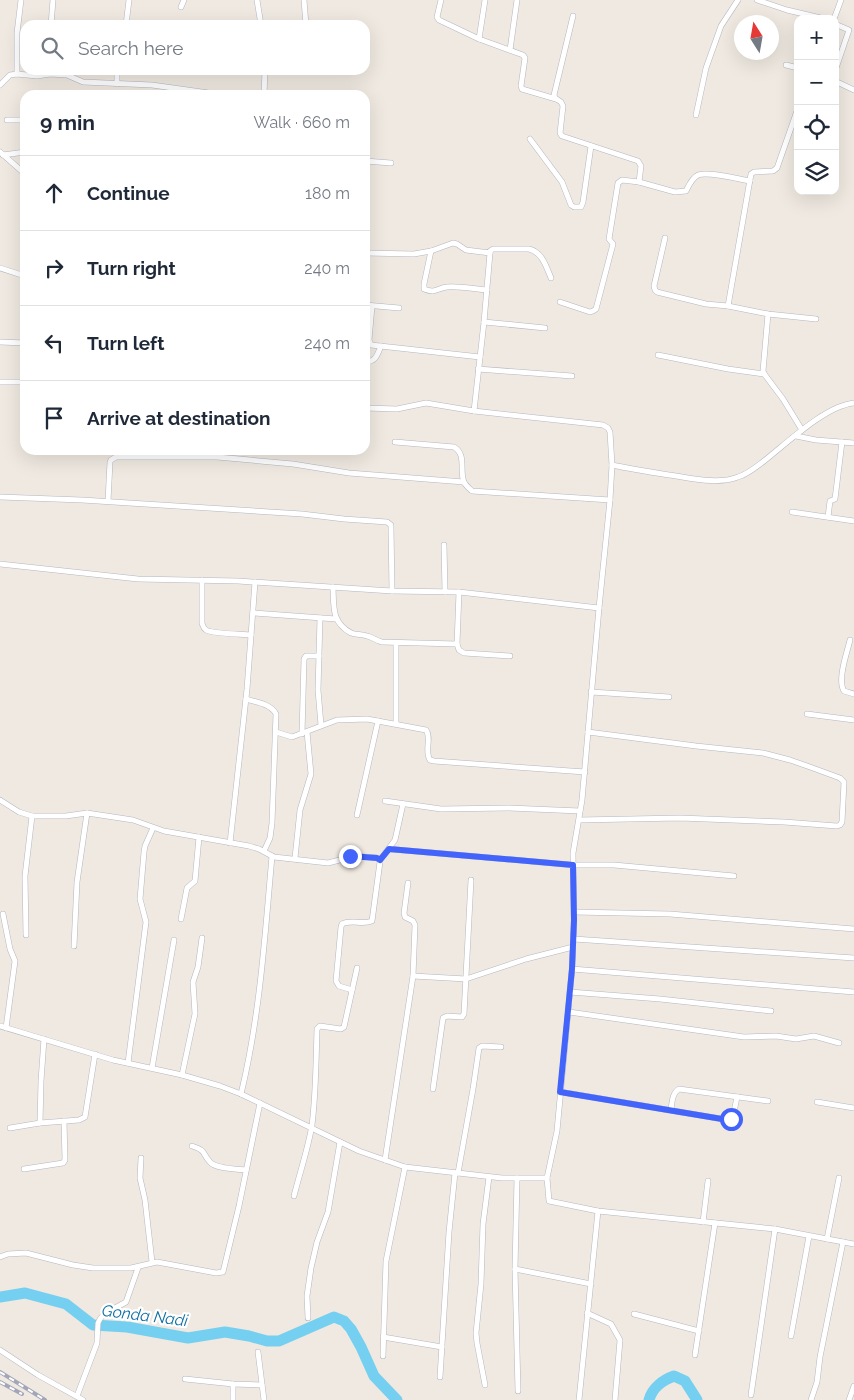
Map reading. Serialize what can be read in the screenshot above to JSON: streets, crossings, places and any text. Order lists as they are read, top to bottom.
{
  "water": ["Gonda Nadi"],
  "north": "top",
  "page": {
    "map_buttons": ["+", "−"],
    "search": "Search here",
    "heading": ["9 min", "Walk · 660 m"],
    "list": [
      ["Continue", "180 m"],
      ["Turn right", "240 m"],
      ["Turn left", "240 m"],
      "Arrive at destination"
    ]
  }
}
